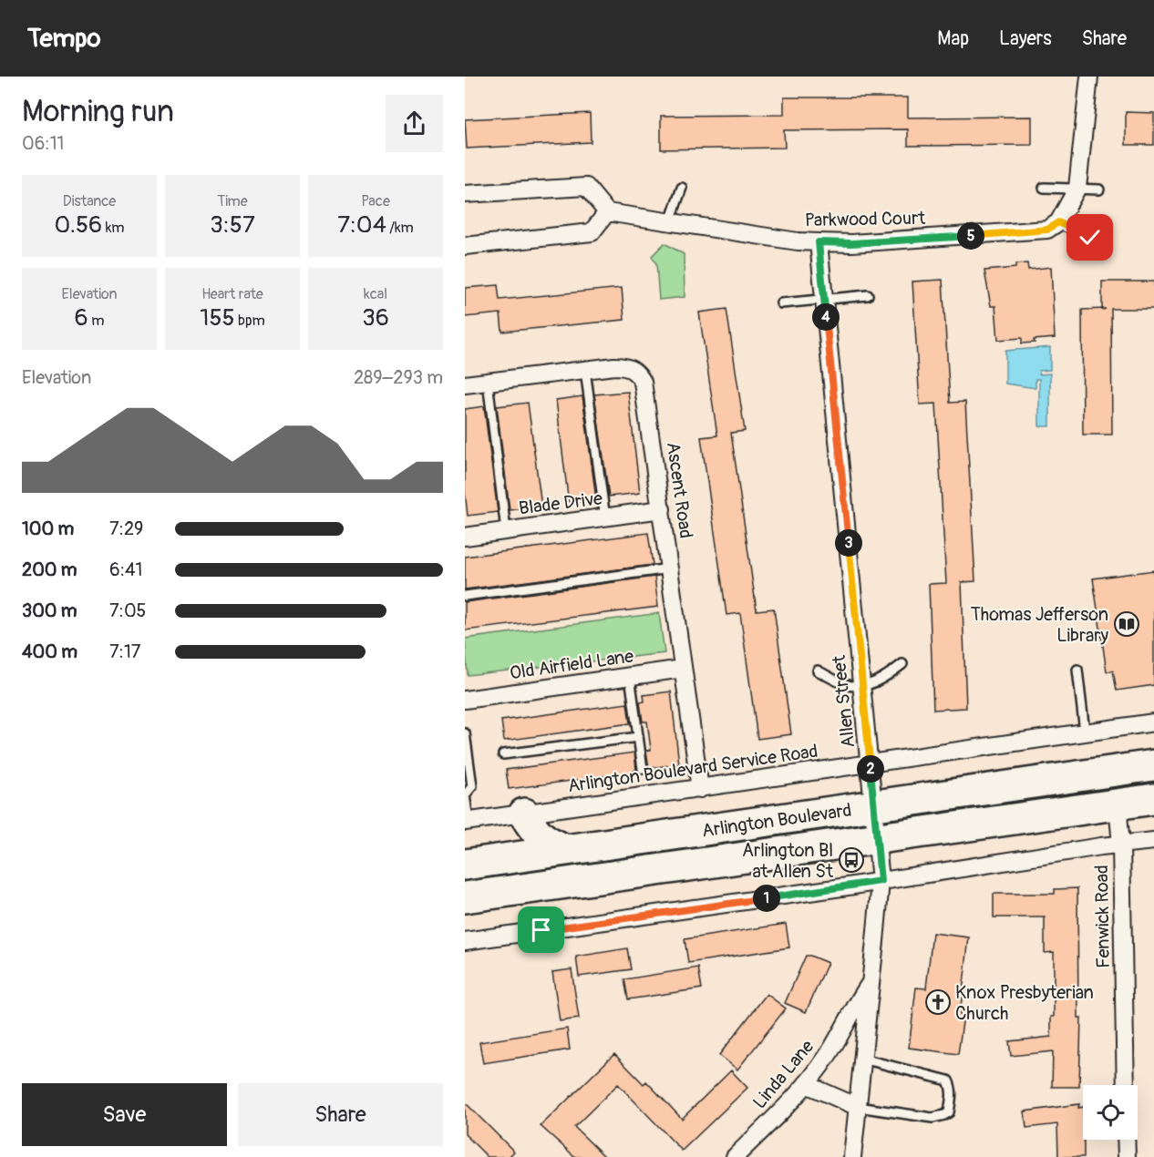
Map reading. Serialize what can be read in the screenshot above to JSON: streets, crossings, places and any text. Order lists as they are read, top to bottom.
{
  "streets": {
    "highway": ["Arlington Boulevard"],
    "street": [
      "Parkwood Court",
      "Ascent Road",
      "Blade Drive",
      "Old Airfield Lane",
      "Allen Street",
      "Arlington Boulevard Service Road",
      "Fenwick Road",
      "Linda Lane"
    ]
  },
  "crossings": [
    ["Parkwood Court", "Allen Street"],
    ["Ascent Road", "Blade Drive"],
    ["Ascent Road", "Old Airfield Lane"],
    ["Ascent Road", "Arlington Boulevard Service Road"],
    ["Allen Street", "Arlington Boulevard Service Road"],
    ["Allen Street", "Arlington Boulevard"],
    ["Allen Street", "Linda Lane"],
    ["Arlington Boulevard", "Fenwick Road"]
  ],
  "places": {
    "library": ["Thomas Jefferson Library"],
    "bus stop": ["Arlington Bl at Allen St"],
    "church": ["Knox Presbyterian Church"]
  },
  "page": {
    "header": "Tempo",
    "nav": ["Map", "Layers", "Share"],
    "heading": ["Morning run", "06:11"],
    "stats": [
      ["Distance", "0.56 km"],
      ["Time", "3:57"],
      ["Pace", "7:04 /km"],
      ["Elevation", "6 m"],
      ["Heart rate", "155 bpm"],
      ["kcal", "36"]
    ],
    "pins": [
      "5",
      "4",
      "3",
      "2",
      "1"
    ],
    "chart": ["Elevation", "289–293 m"],
    "list": [
      {
        "name": "100 m",
        "note": "7:29"
      },
      {
        "name": "200 m",
        "note": "6:41"
      },
      {
        "name": "300 m",
        "note": "7:05"
      },
      {
        "name": "400 m",
        "note": "7:17"
      }
    ],
    "buttons": ["Save", "Share"]
  }
}
